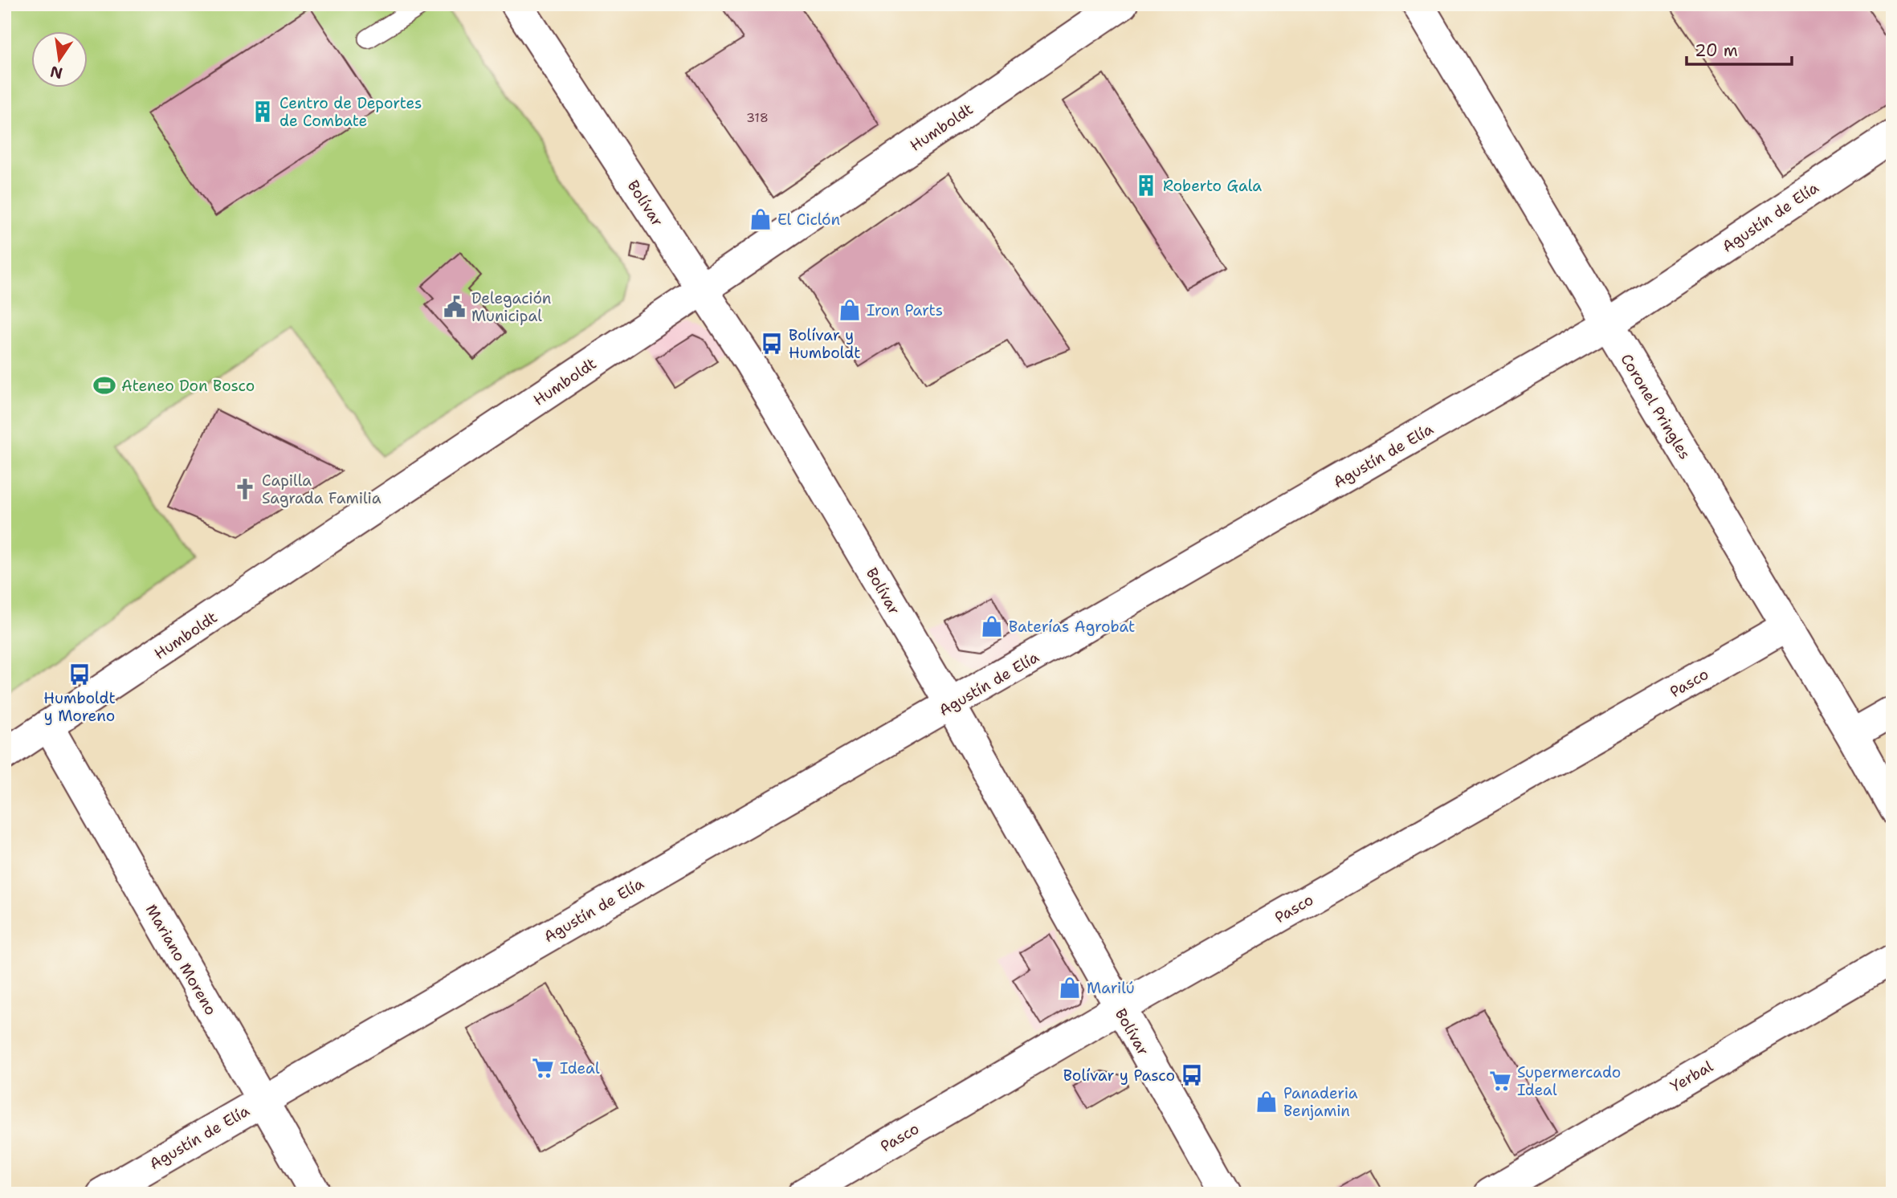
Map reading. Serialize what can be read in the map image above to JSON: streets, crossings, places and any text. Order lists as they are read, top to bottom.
{
  "streets": {
    "street": [
      "Humboldt",
      "Bolívar",
      "Agustín de Elía",
      "Coronel Pringles",
      "Pasco",
      "Mariano Moreno",
      "Yerbal"
    ]
  },
  "crossings": [
    ["Humboldt", "Bolívar"],
    ["Humboldt", "Mariano Moreno"],
    ["Bolívar", "Agustín de Elía"],
    ["Bolívar", "Pasco"],
    ["Agustín de Elía", "Coronel Pringles"],
    ["Agustín de Elía", "Mariano Moreno"],
    ["Coronel Pringles", "Pasco"]
  ],
  "places": {
    "building": ["Centro de Deportes de Combate", "Roberto Gala"],
    "shop": [
      "El Ciclón",
      "Iron Parts",
      "Baterías Agrobat",
      "Marilú",
      "Panaderia Benjamin"
    ],
    "public building": ["Delegación Municipal"],
    "bus stop": ["Bolívar y Humboldt", "Humboldt y Moreno", "Bolívar y Pasco"],
    "sports": ["Ateneo Don Bosco"],
    "church": ["Capilla Sagrada Familia"],
    "supermarket": ["Ideal", "Supermercado Ideal"]
  },
  "house_numbers": ["318"],
  "scale_bar": "20 m",
  "north": "bottom"
}
